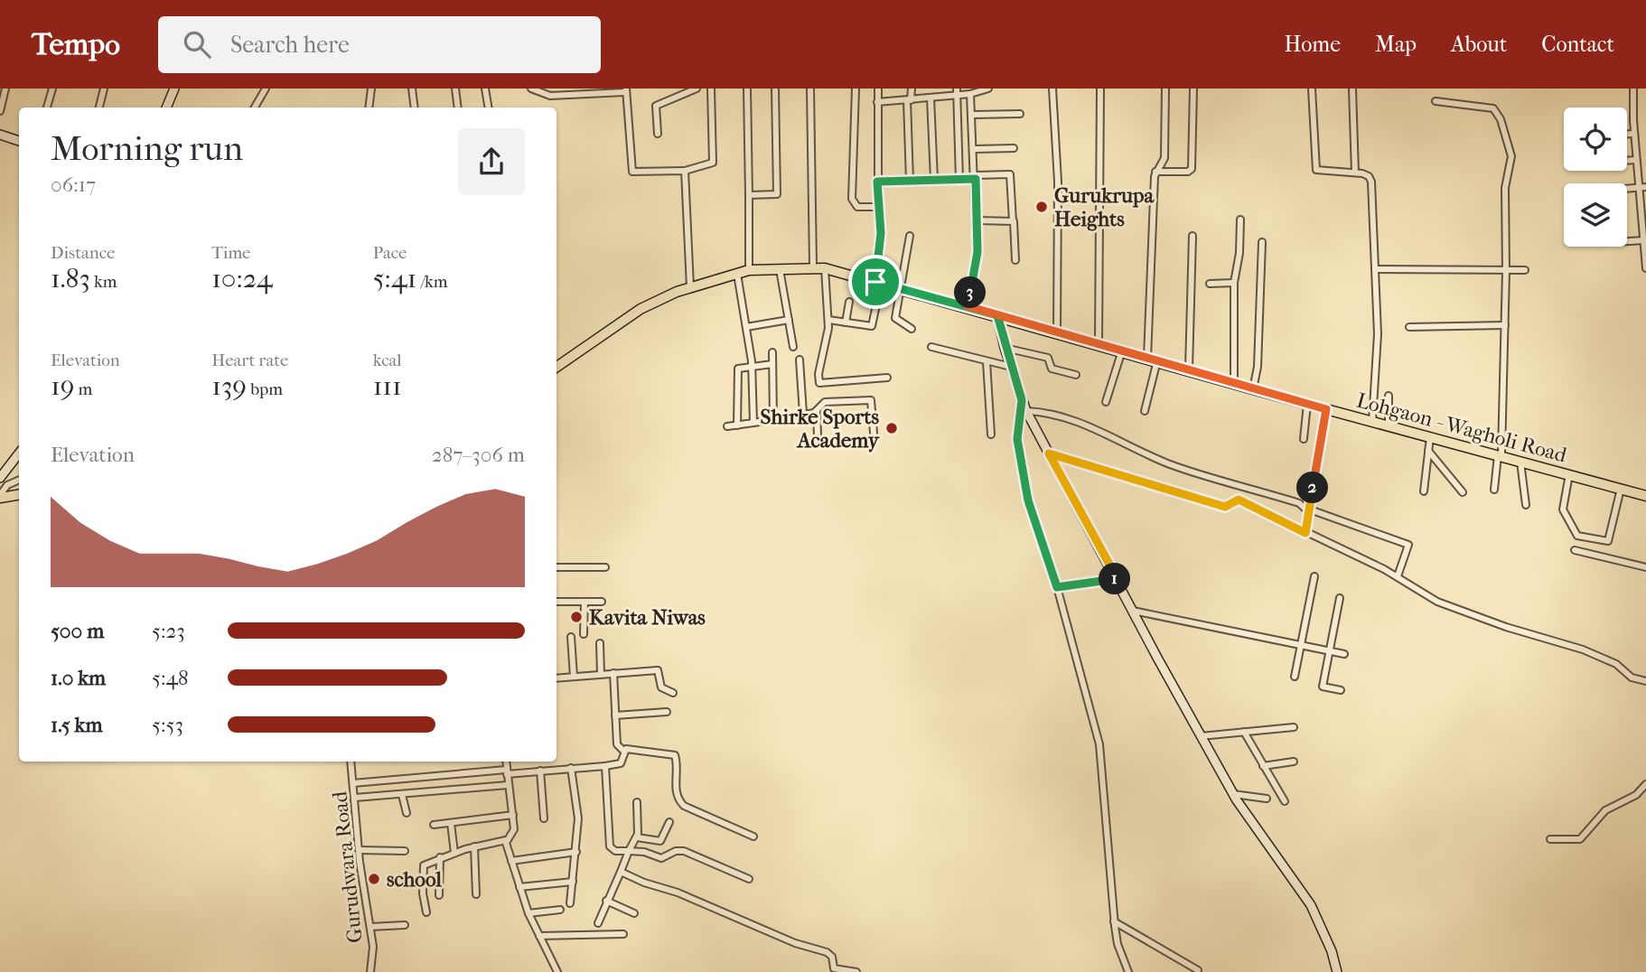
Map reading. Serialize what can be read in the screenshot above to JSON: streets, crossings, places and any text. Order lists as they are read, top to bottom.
{
  "streets": {
    "main road": ["Lohgaon - Wagholi Road"],
    "street": ["Gurudwara Road"]
  },
  "places": [
    "Gurukrupa Heights",
    "Shirke Sports Academy",
    "Kavita Niwas",
    "school"
  ],
  "page": {
    "header": "Tempo",
    "search": "Search here",
    "nav": [
      "Home",
      "Map",
      "About",
      "Contact"
    ],
    "heading": ["Morning run", "06:17"],
    "stats": [
      ["Distance", "1.83 km"],
      ["Time", "10:24"],
      ["Pace", "5:41 /km"],
      ["Elevation", "19 m"],
      ["Heart rate", "139 bpm"],
      ["kcal", "111"]
    ],
    "pins": ["3", "2", "1"],
    "chart": ["Elevation", "287–306 m"],
    "list": [
      {
        "name": "500 m",
        "note": "5:23"
      },
      {
        "name": "1.0 km",
        "note": "5:48"
      },
      {
        "name": "1.5 km",
        "note": "5:53"
      }
    ]
  }
}
